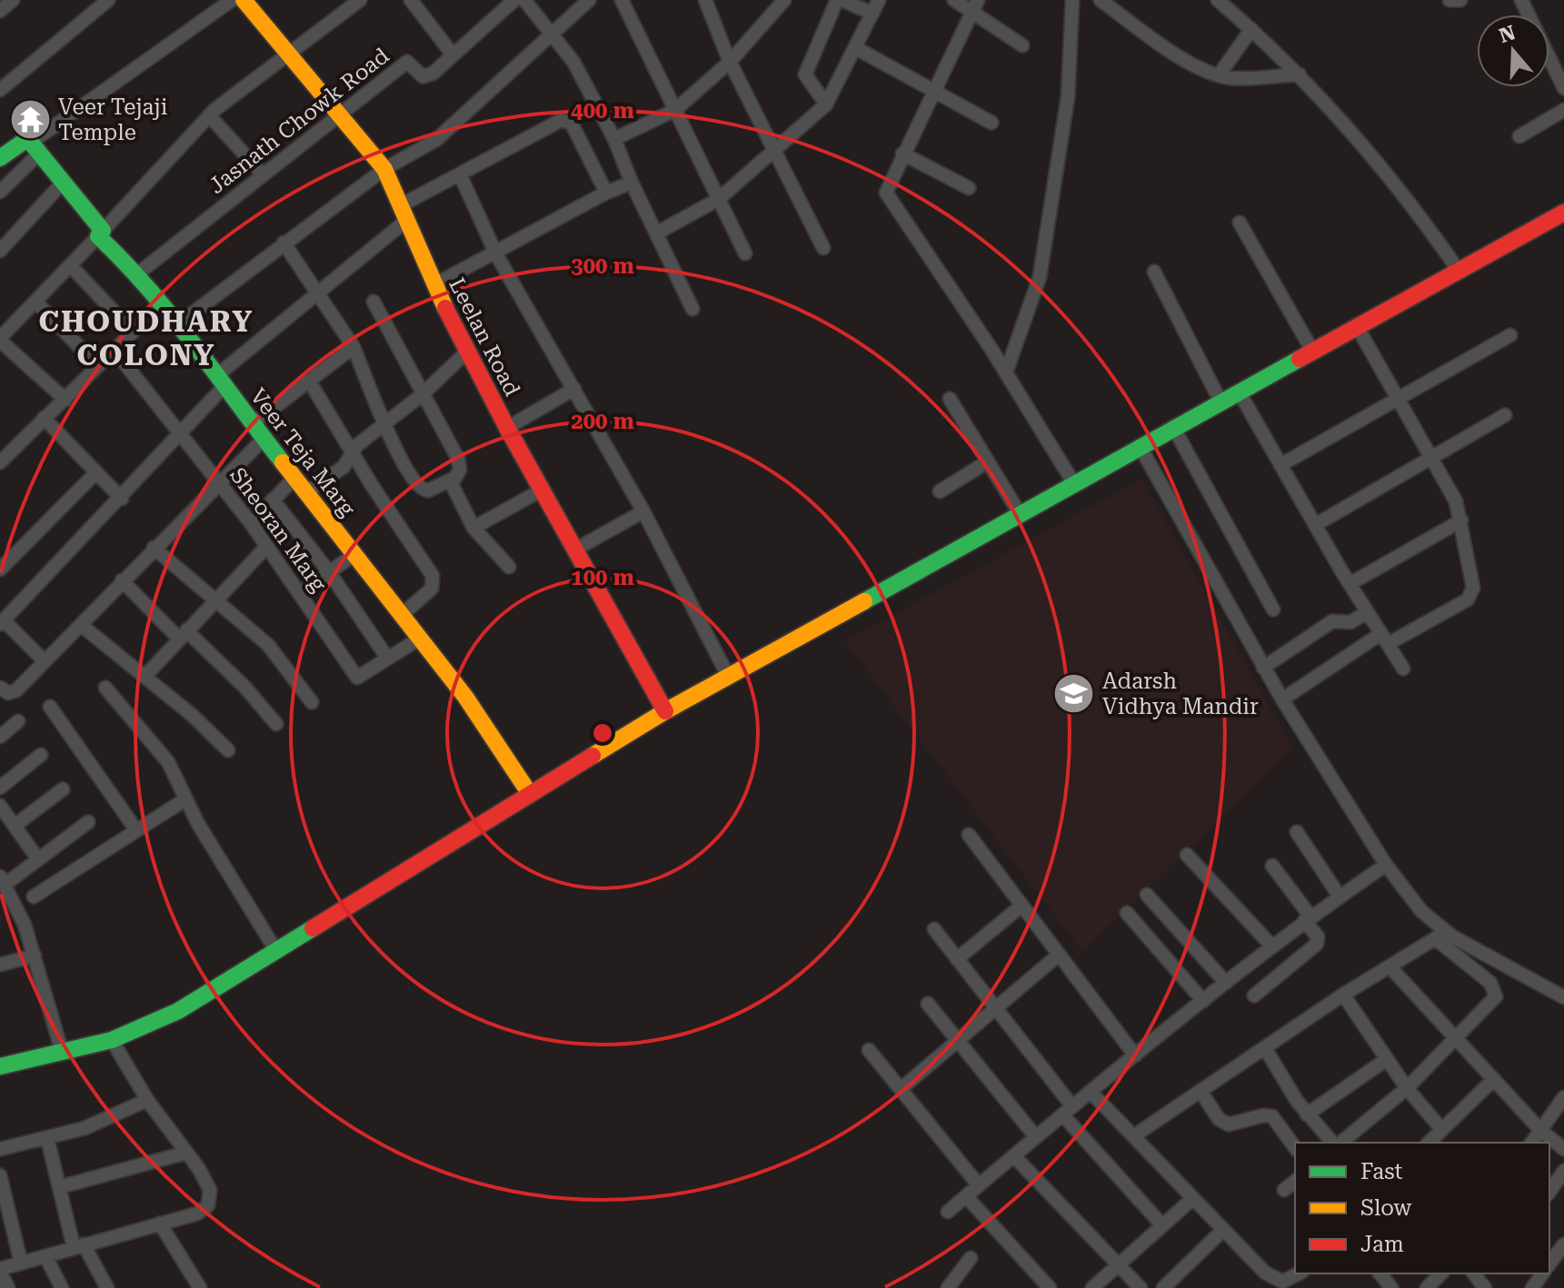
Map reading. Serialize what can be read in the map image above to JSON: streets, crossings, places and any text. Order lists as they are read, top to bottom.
{
  "streets": {
    "main road": ["Leelan Road", "Veer Teja Marg"],
    "street": ["Jasnath Chowk Road", "Sheoran Marg"]
  },
  "crossings": [
    ["Jasnath Chowk Road", "Leelan Road"],
    ["Jasnath Chowk Road", "Veer Teja Marg"],
    ["Veer Teja Marg", "Sheoran Marg"]
  ],
  "districts": ["CHOUDHARY COLONY"],
  "places": {
    "temple": ["Veer Tejaji Temple"],
    "school or university": ["Adarsh Vidhya Mandir"]
  },
  "legend": ["Fast", "Slow", "Jam"],
  "north": "top",
  "rings": [
    "400 m",
    "300 m",
    "200 m",
    "100 m"
  ]
}
